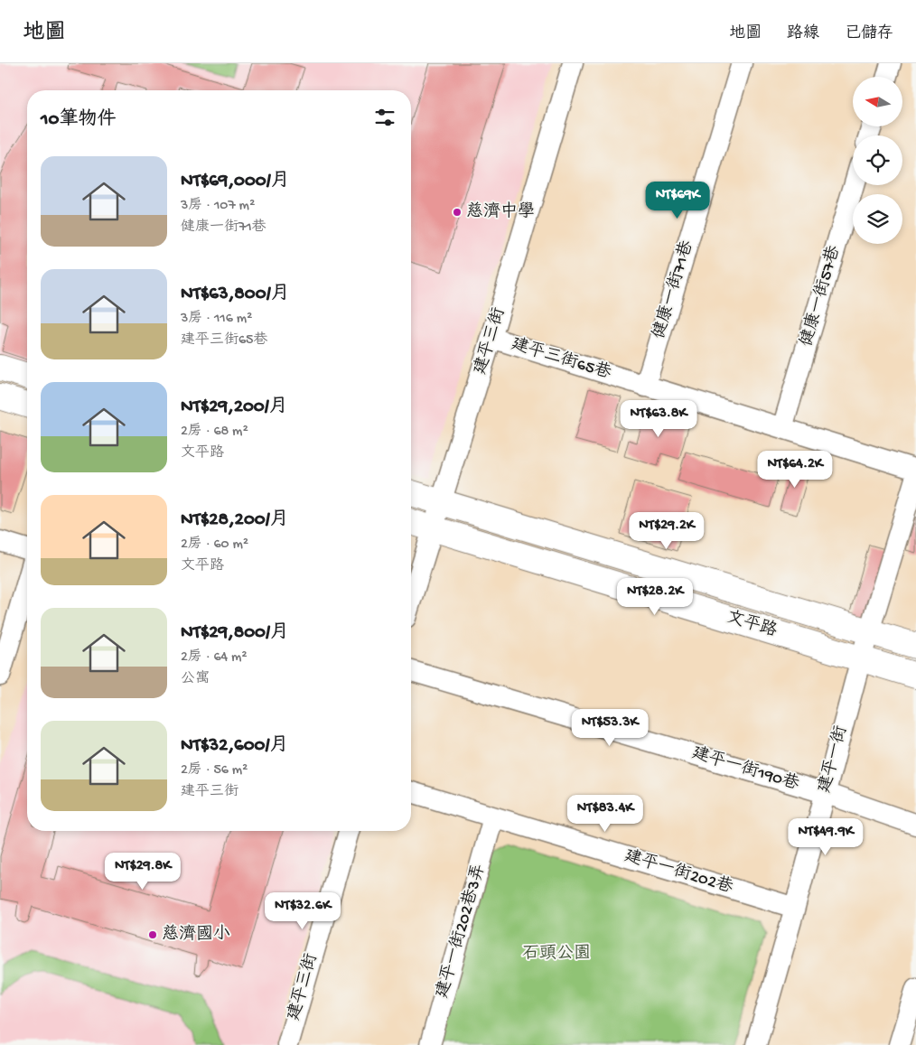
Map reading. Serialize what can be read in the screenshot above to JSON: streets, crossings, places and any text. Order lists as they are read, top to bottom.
{
  "streets": {
    "street": [
      "健康一街71巷",
      "健康一街57巷",
      "建平三街",
      "建平三街65巷",
      "文平路",
      "建平一街",
      "建平一街190巷",
      "建平一街202巷",
      "建平一街202巷3弄"
    ]
  },
  "crossings": [
    ["健康一街71巷", "建平三街65巷"],
    ["健康一街57巷", "建平三街65巷"],
    ["建平三街", "建平三街65巷"],
    ["建平三街", "文平路"],
    ["文平路", "建平一街"],
    ["建平一街", "建平一街190巷"],
    ["建平一街", "建平一街202巷"],
    ["建平一街202巷", "建平一街202巷3弄"]
  ],
  "parks": ["石頭公園"],
  "places": ["慈濟中學", "慈濟國小"],
  "north": "left",
  "page": {
    "header": "地圖",
    "nav": ["地圖", "路線", "已儲存"],
    "heading": "10筆物件",
    "list": [
      {
        "name": "NT$69,000/月",
        "note": "3房 · 107 m² · 健康一街71巷"
      },
      {
        "name": "NT$63,800/月",
        "note": "3房 · 116 m² · 建平三街65巷"
      },
      {
        "name": "NT$29,200/月",
        "note": "2房 · 68 m² · 文平路"
      },
      {
        "name": "NT$28,200/月",
        "note": "2房 · 60 m² · 文平路"
      },
      {
        "name": "NT$29,800/月",
        "note": "2房 · 64 m² · 公寓"
      },
      {
        "name": "NT$32,600/月",
        "note": "2房 · 56 m² · 建平三街"
      }
    ],
    "price": [
      "NT$69K",
      "NT$63.8K",
      "NT$64.2K",
      "NT$29.2K",
      "NT$28.2K",
      "NT$53.3K",
      "NT$83.4K",
      "NT$49.9K",
      "NT$29.8K",
      "NT$32.6K"
    ]
  }
}
